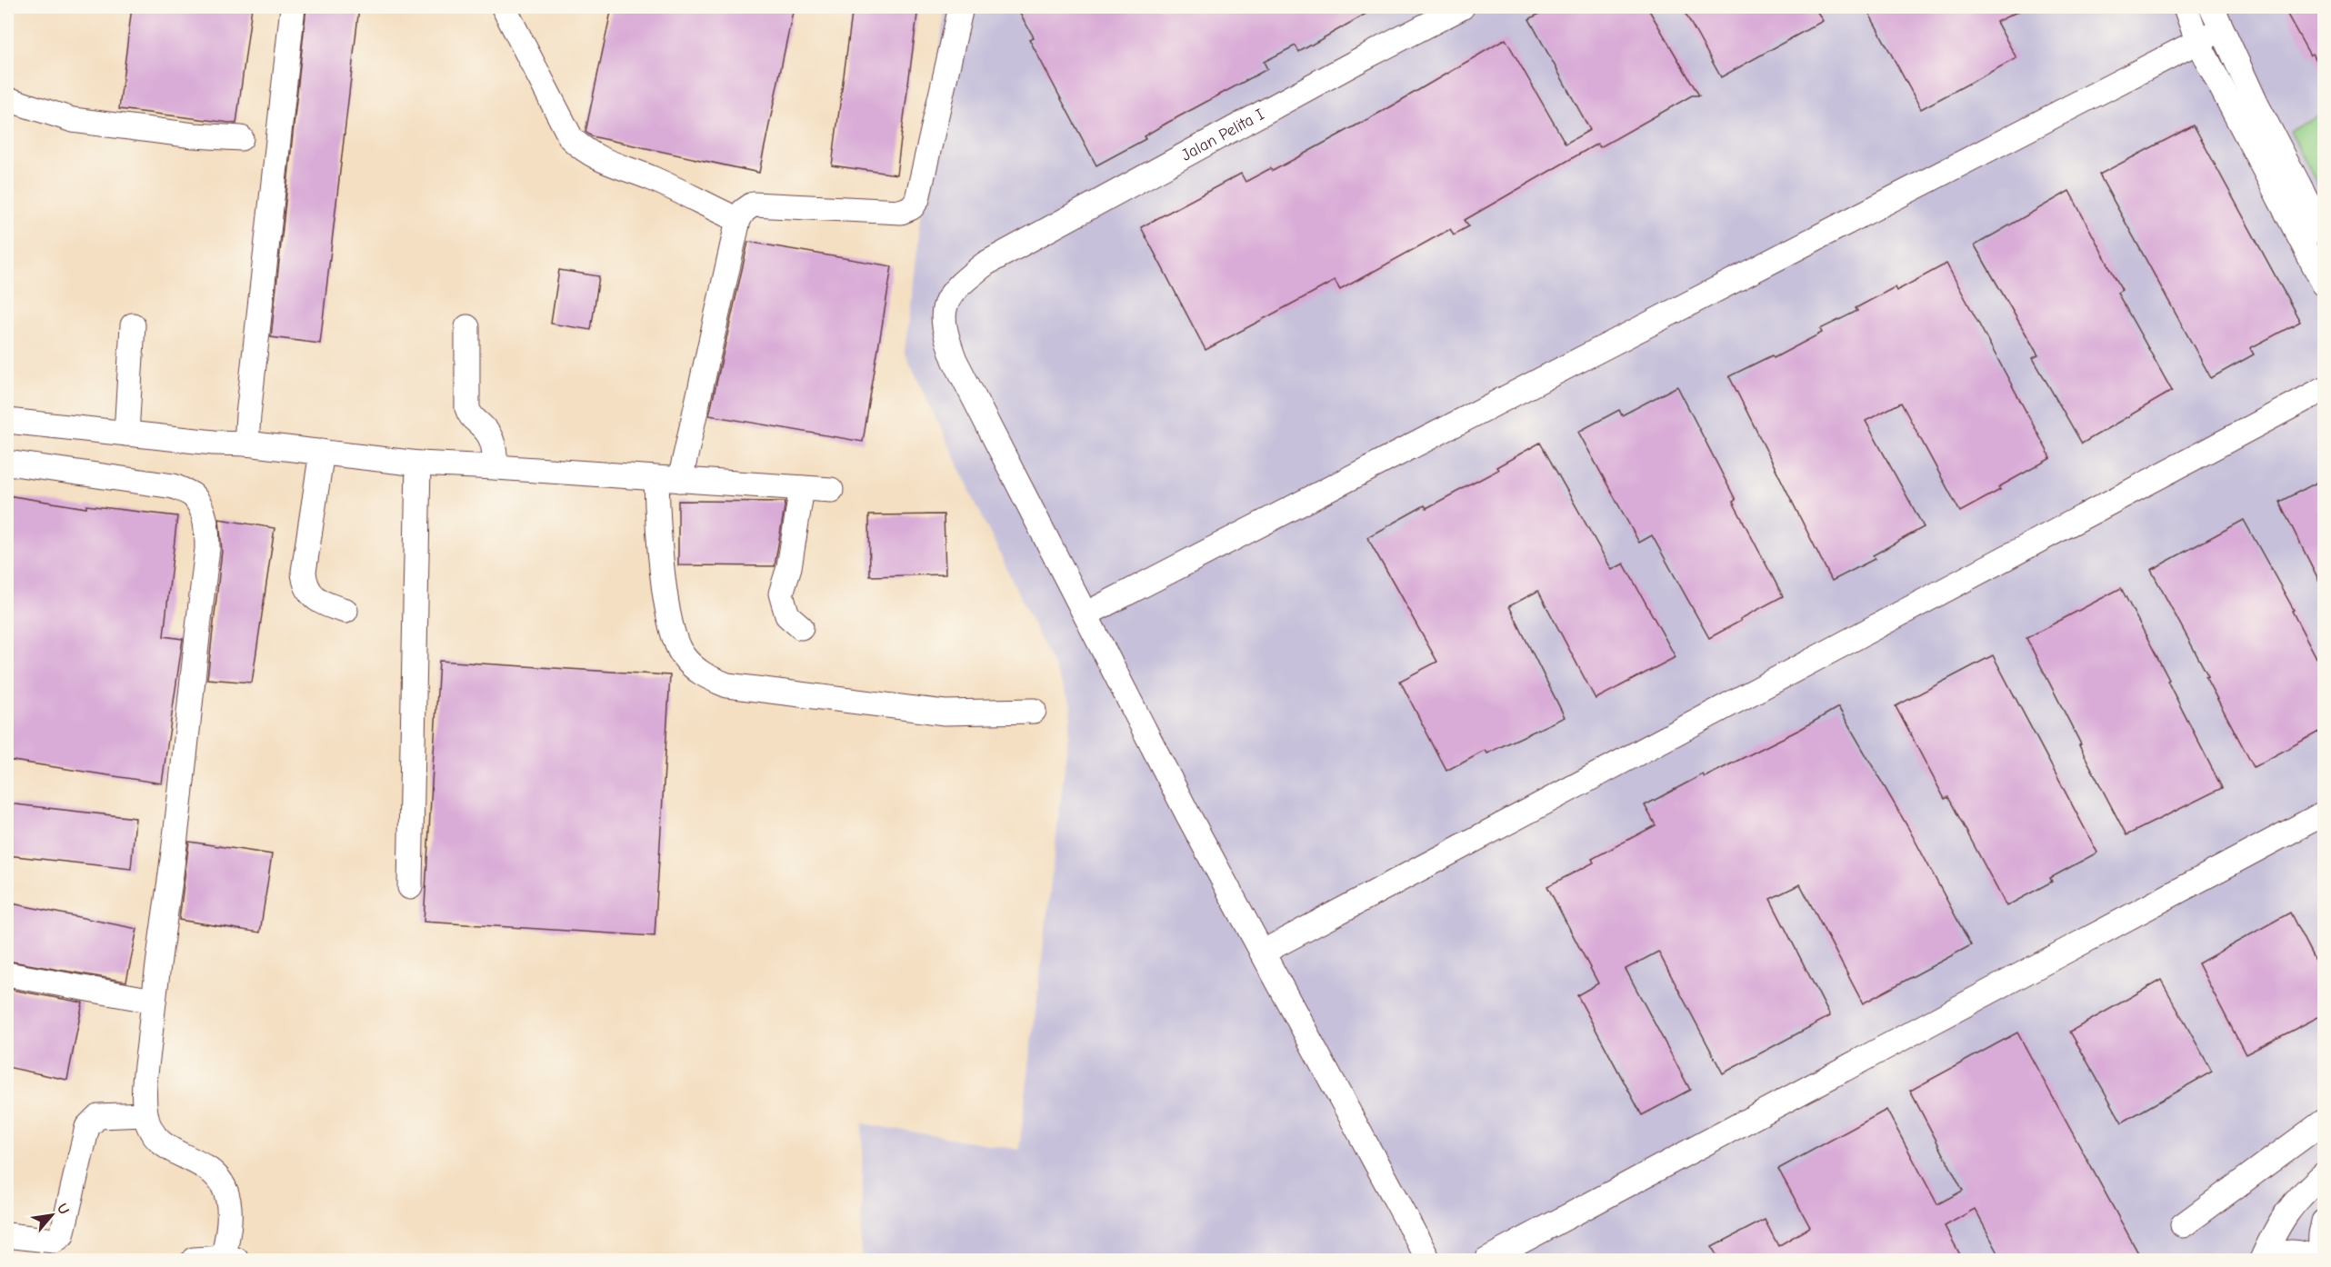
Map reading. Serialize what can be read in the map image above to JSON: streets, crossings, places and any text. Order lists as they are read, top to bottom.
{
  "streets": {
    "street": ["Jalan Pelita I"]
  },
  "north": "top right"
}
